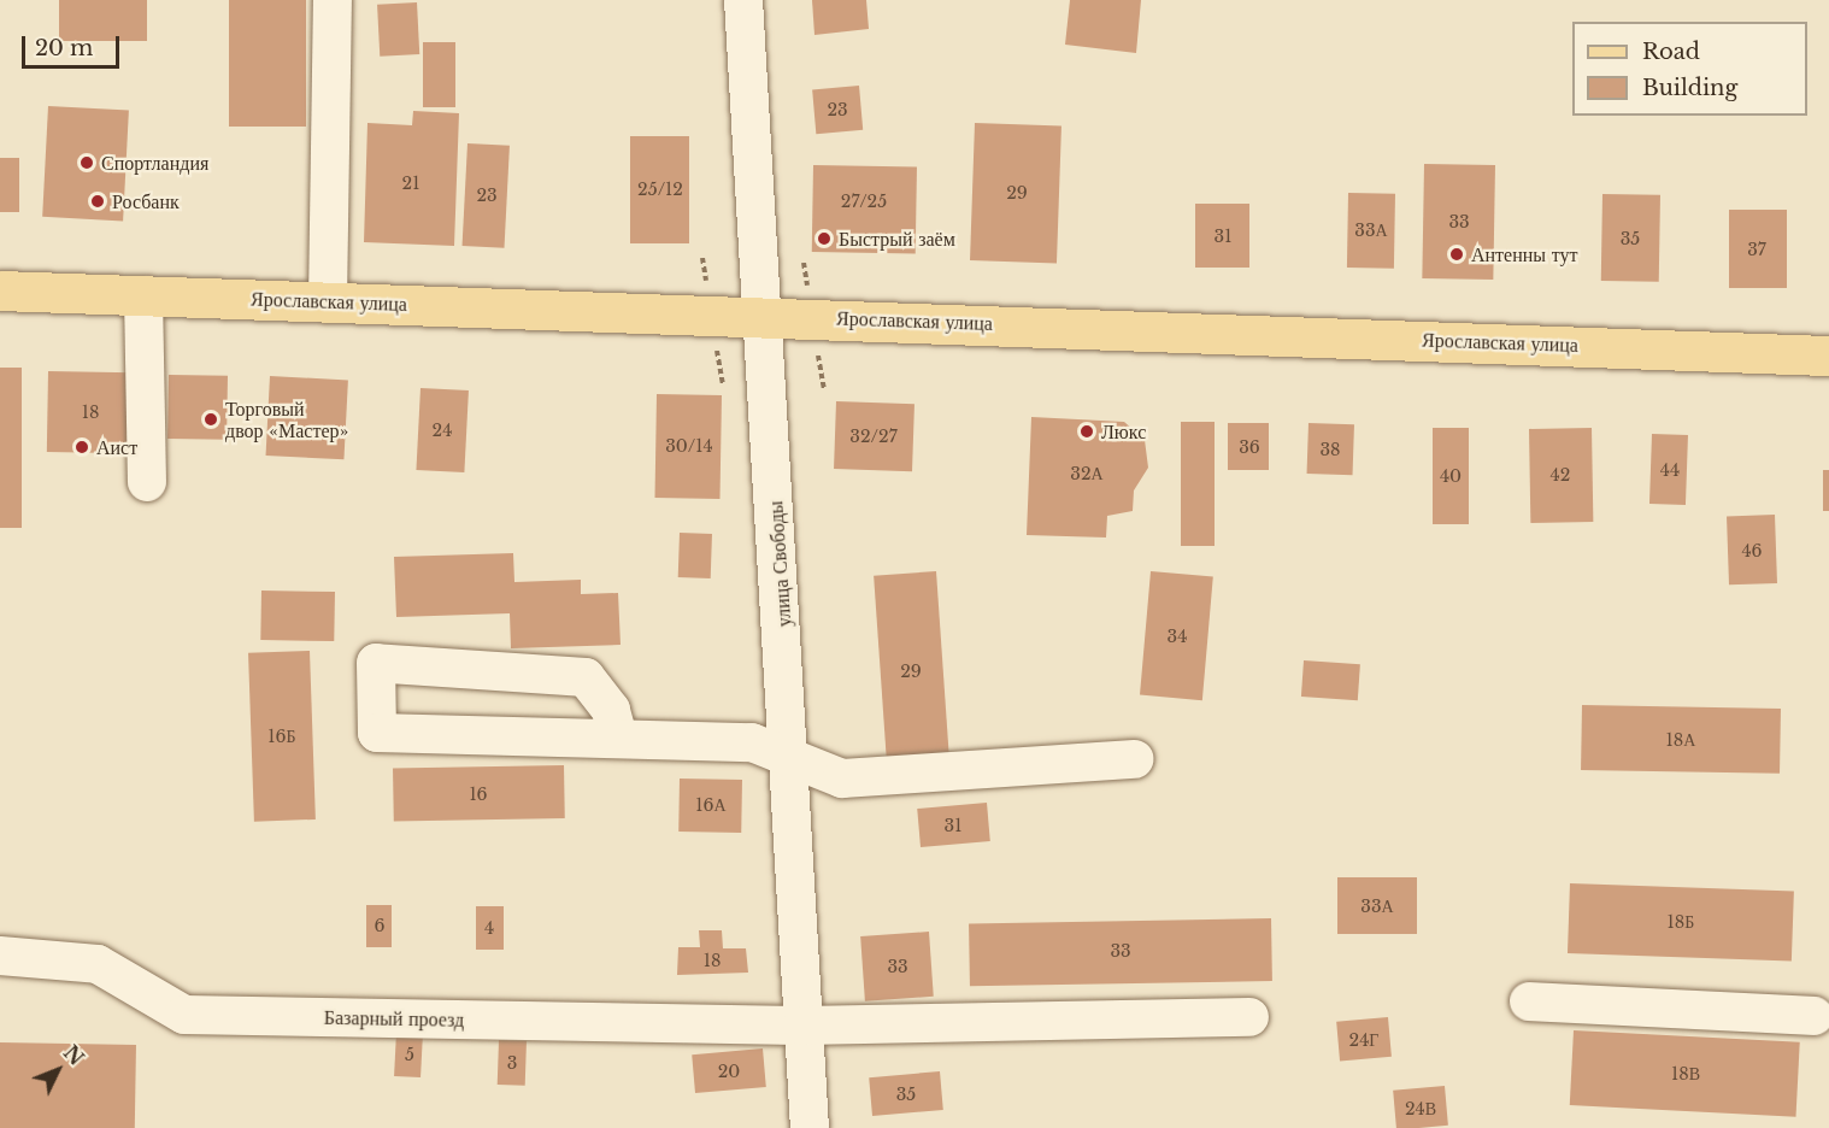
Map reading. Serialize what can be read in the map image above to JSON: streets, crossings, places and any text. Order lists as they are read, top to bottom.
{
  "streets": {
    "main road": ["Ярославская улица"],
    "street": ["улица Свободы", "Базарный проезд"]
  },
  "crossings": [
    ["Ярославская улица", "улица Свободы"],
    ["улица Свободы", "Базарный проезд"]
  ],
  "places": [
    "Спортландия",
    "Росбанк",
    "Быстрый заём",
    "Антенны тут",
    "Торговый двор «Мастер»",
    "Люкс",
    "Аист"
  ],
  "house_numbers": [
    "23",
    "21",
    "25/12",
    "29",
    "23",
    "27/25",
    "33",
    "33А",
    "31",
    "35",
    "37",
    "18",
    "24",
    "32/27",
    "30/14",
    "36",
    "38",
    "44",
    "32А",
    "42",
    "40",
    "46",
    "34",
    "29",
    "16Б",
    "18А",
    "16",
    "16А",
    "31",
    "33А",
    "18Б",
    "6",
    "4",
    "33",
    "18",
    "33",
    "24Г",
    "5",
    "3",
    "20",
    "18В",
    "35",
    "24В"
  ],
  "legend": ["Road", "Building"],
  "scale_bar": "20 m",
  "north": "top right"
}
